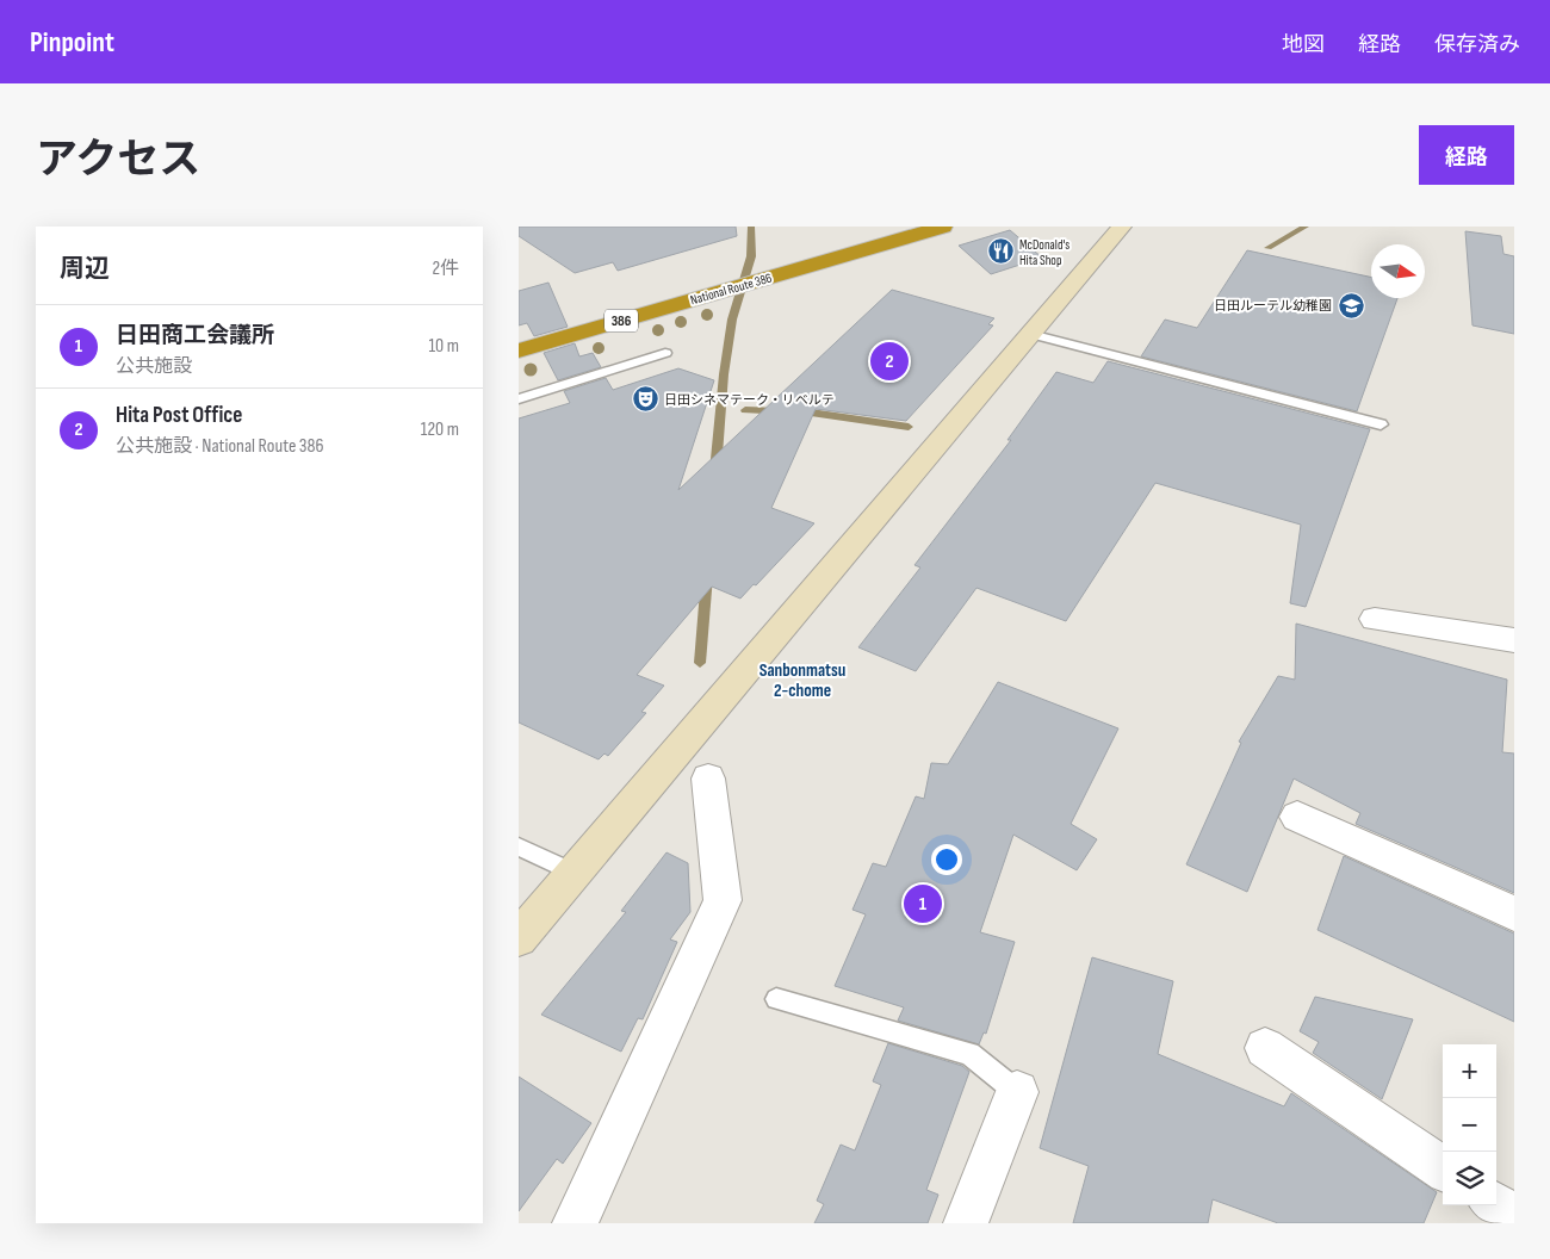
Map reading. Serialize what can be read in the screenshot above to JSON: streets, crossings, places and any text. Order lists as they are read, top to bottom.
{
  "streets": {
    "highway": ["National Route 386", "386"]
  },
  "districts": ["Sanbonmatsu 2-chome"],
  "places": {
    "restaurant": ["McDonald's Hita Shop"],
    "school or university": ["日田ルーテル幼稚園"],
    "theatre": ["日田シネマテーク・リベルテ"]
  },
  "north": "right",
  "page": {
    "header": "Pinpoint",
    "nav": ["地図", "経路", "保存済み"],
    "title": "アクセス",
    "buttons": "経路",
    "heading": ["周辺", "2件"],
    "list": [
      {
        "mark": "1",
        "name": "日田商工会議所",
        "note": "公共施設",
        "value": "10 m"
      },
      {
        "mark": "2",
        "name": "Hita Post Office",
        "note": "公共施設 · National Route 386",
        "value": "120 m"
      }
    ],
    "pins": ["2", "1"],
    "map_buttons": ["+", "−"]
  }
}
